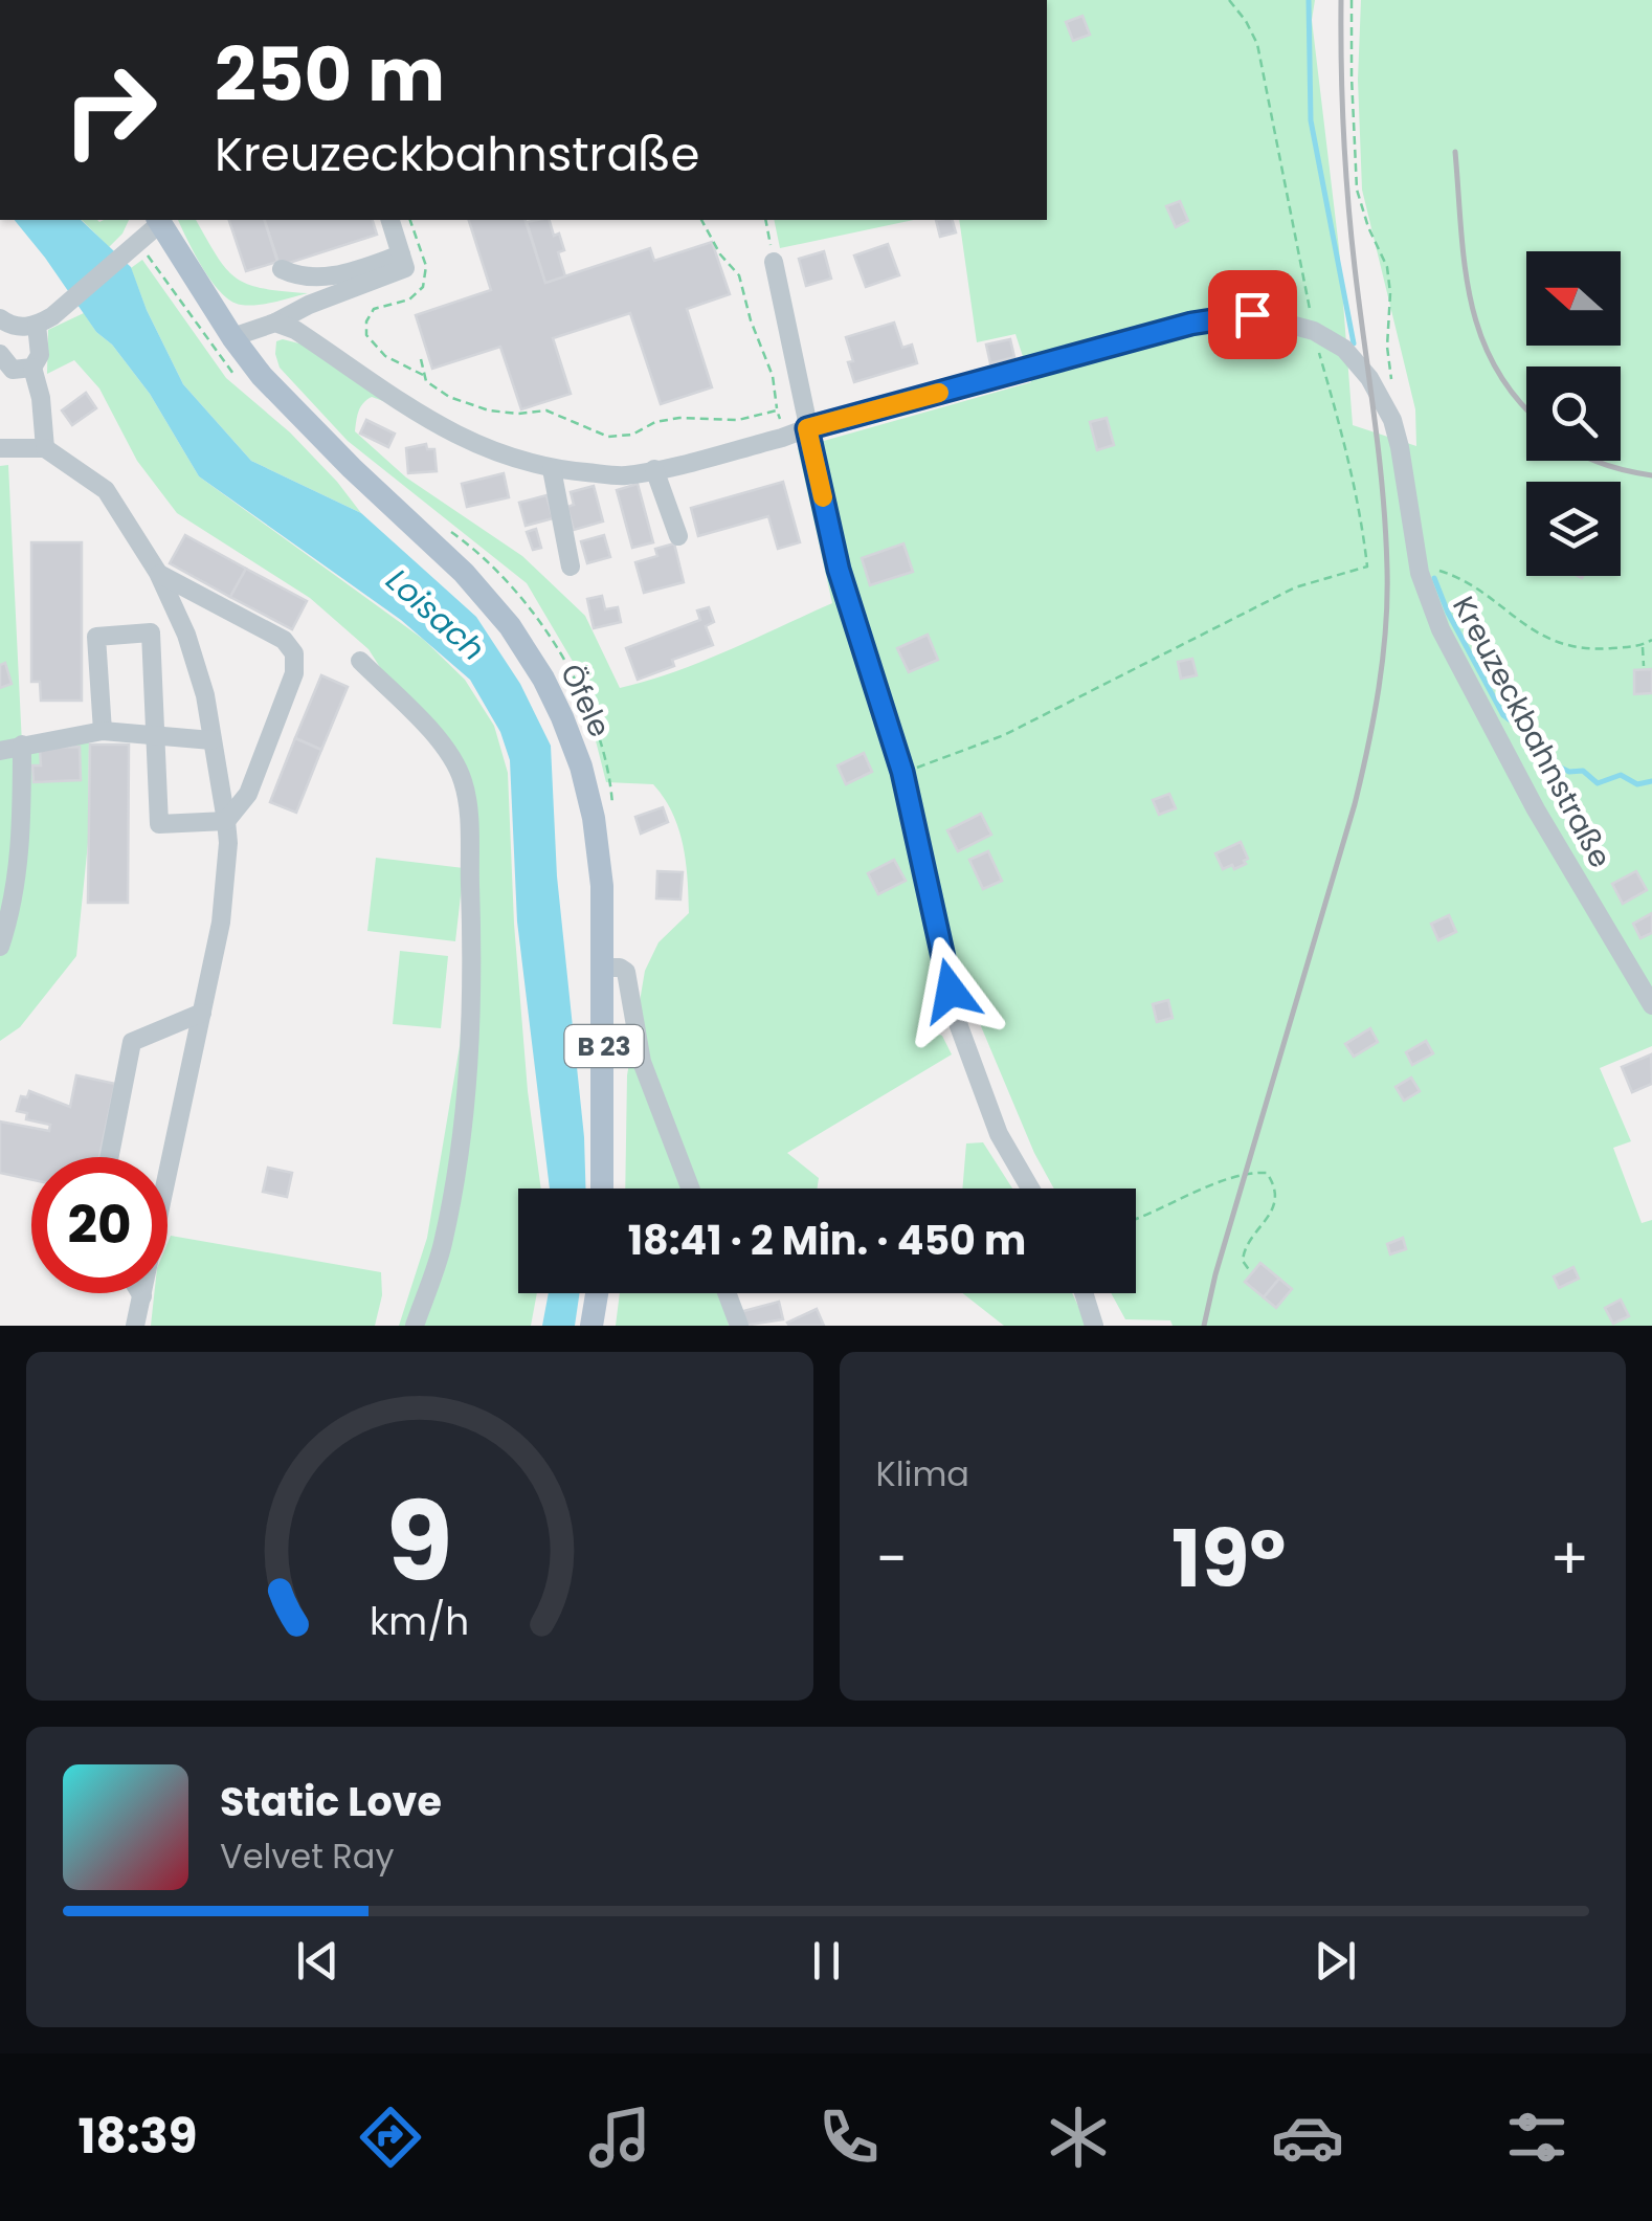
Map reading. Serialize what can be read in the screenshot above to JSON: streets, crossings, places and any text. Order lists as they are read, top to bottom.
{
  "streets": {
    "main road": ["Öfele", "B 23"],
    "street": ["Kreuzeckbahnstraße"]
  },
  "crossings": [
    ["Öfele", "B 23"]
  ],
  "water": ["Loisach"],
  "north": "left",
  "page": {
    "turn": ["250 m", "Kreuzeckbahnstraße"],
    "limit": "20",
    "trip": "18:41 · 2 Min. · 450 m",
    "tile": "Klima",
    "heat": ["−", "19°", "+"],
    "song": ["Static Love", "Velvet Ray"],
    "tabs": "18:39",
    "gauge": ["9", "km/h"]
  }
}
